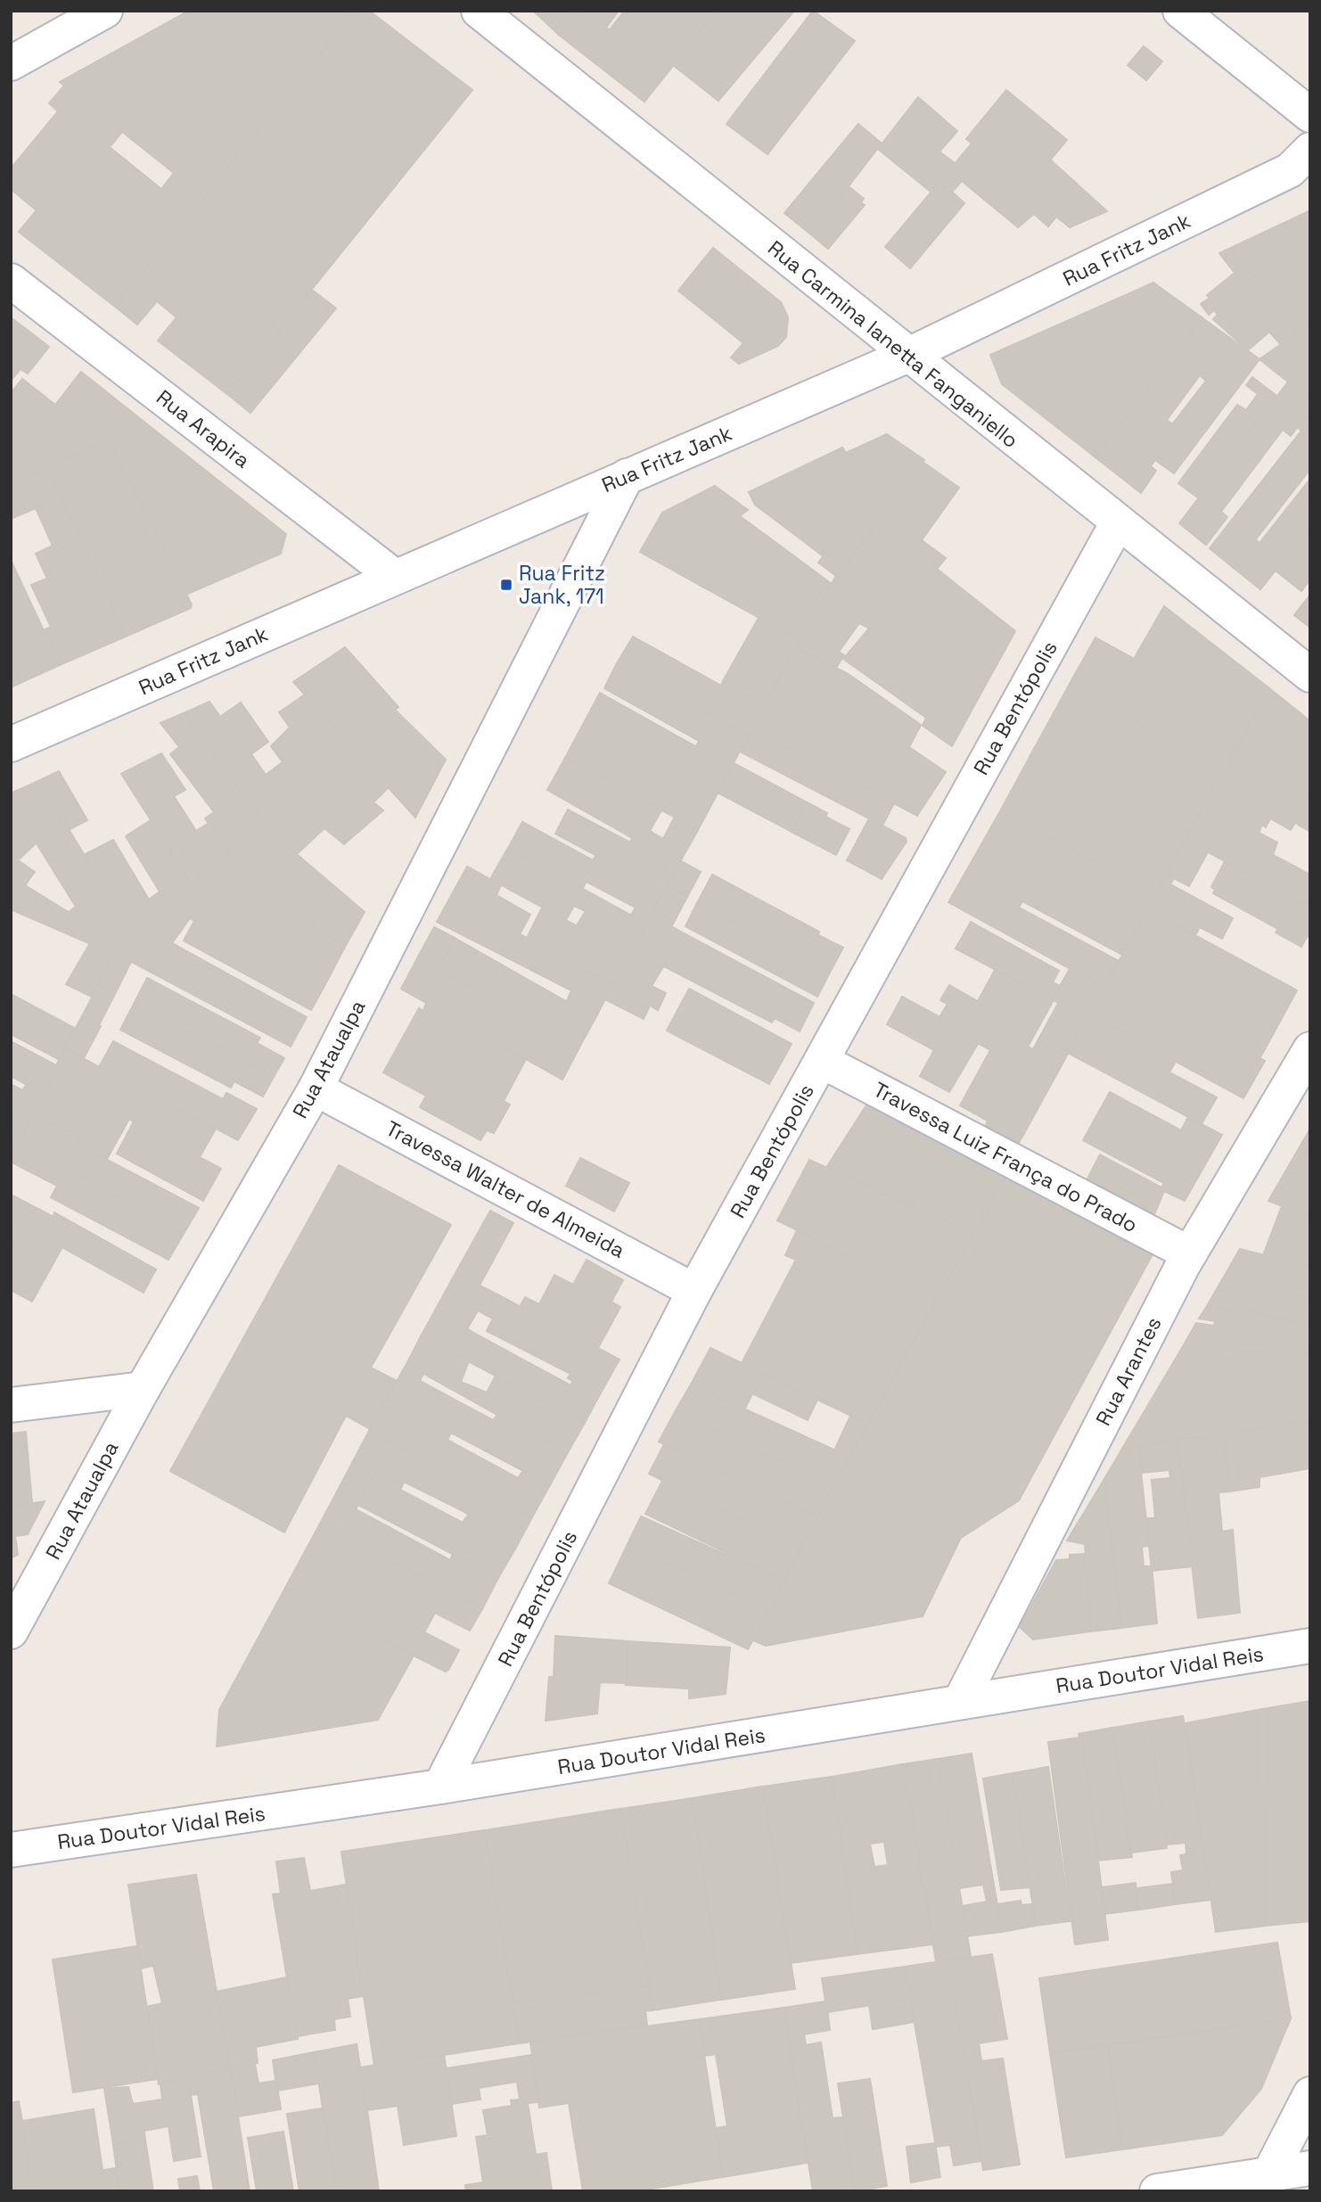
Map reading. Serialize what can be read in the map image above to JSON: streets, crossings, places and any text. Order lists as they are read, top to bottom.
{
  "streets": {
    "street": [
      "Rua Fritz Jank",
      "Rua Carmina Ianetta Fanganiello",
      "Rua Arapira",
      "Rua Bentópolis",
      "Rua Ataualpa",
      "Travessa Luiz França do Prado",
      "Travessa Walter de Almeida",
      "Rua Arantes",
      "Rua Doutor Vidal Reis"
    ]
  },
  "crossings": [
    ["Rua Fritz Jank", "Rua Carmina Ianetta Fanganiello"],
    ["Rua Fritz Jank", "Rua Arapira"],
    ["Rua Fritz Jank", "Rua Ataualpa"],
    ["Rua Carmina Ianetta Fanganiello", "Rua Bentópolis"],
    ["Rua Bentópolis", "Travessa Luiz França do Prado"],
    ["Rua Bentópolis", "Travessa Walter de Almeida"],
    ["Rua Bentópolis", "Rua Doutor Vidal Reis"],
    ["Rua Ataualpa", "Travessa Walter de Almeida"],
    ["Travessa Luiz França do Prado", "Rua Arantes"],
    ["Rua Arantes", "Rua Doutor Vidal Reis"]
  ],
  "places": {
    "transit": ["Rua Fritz Jank, 171"]
  }
}
